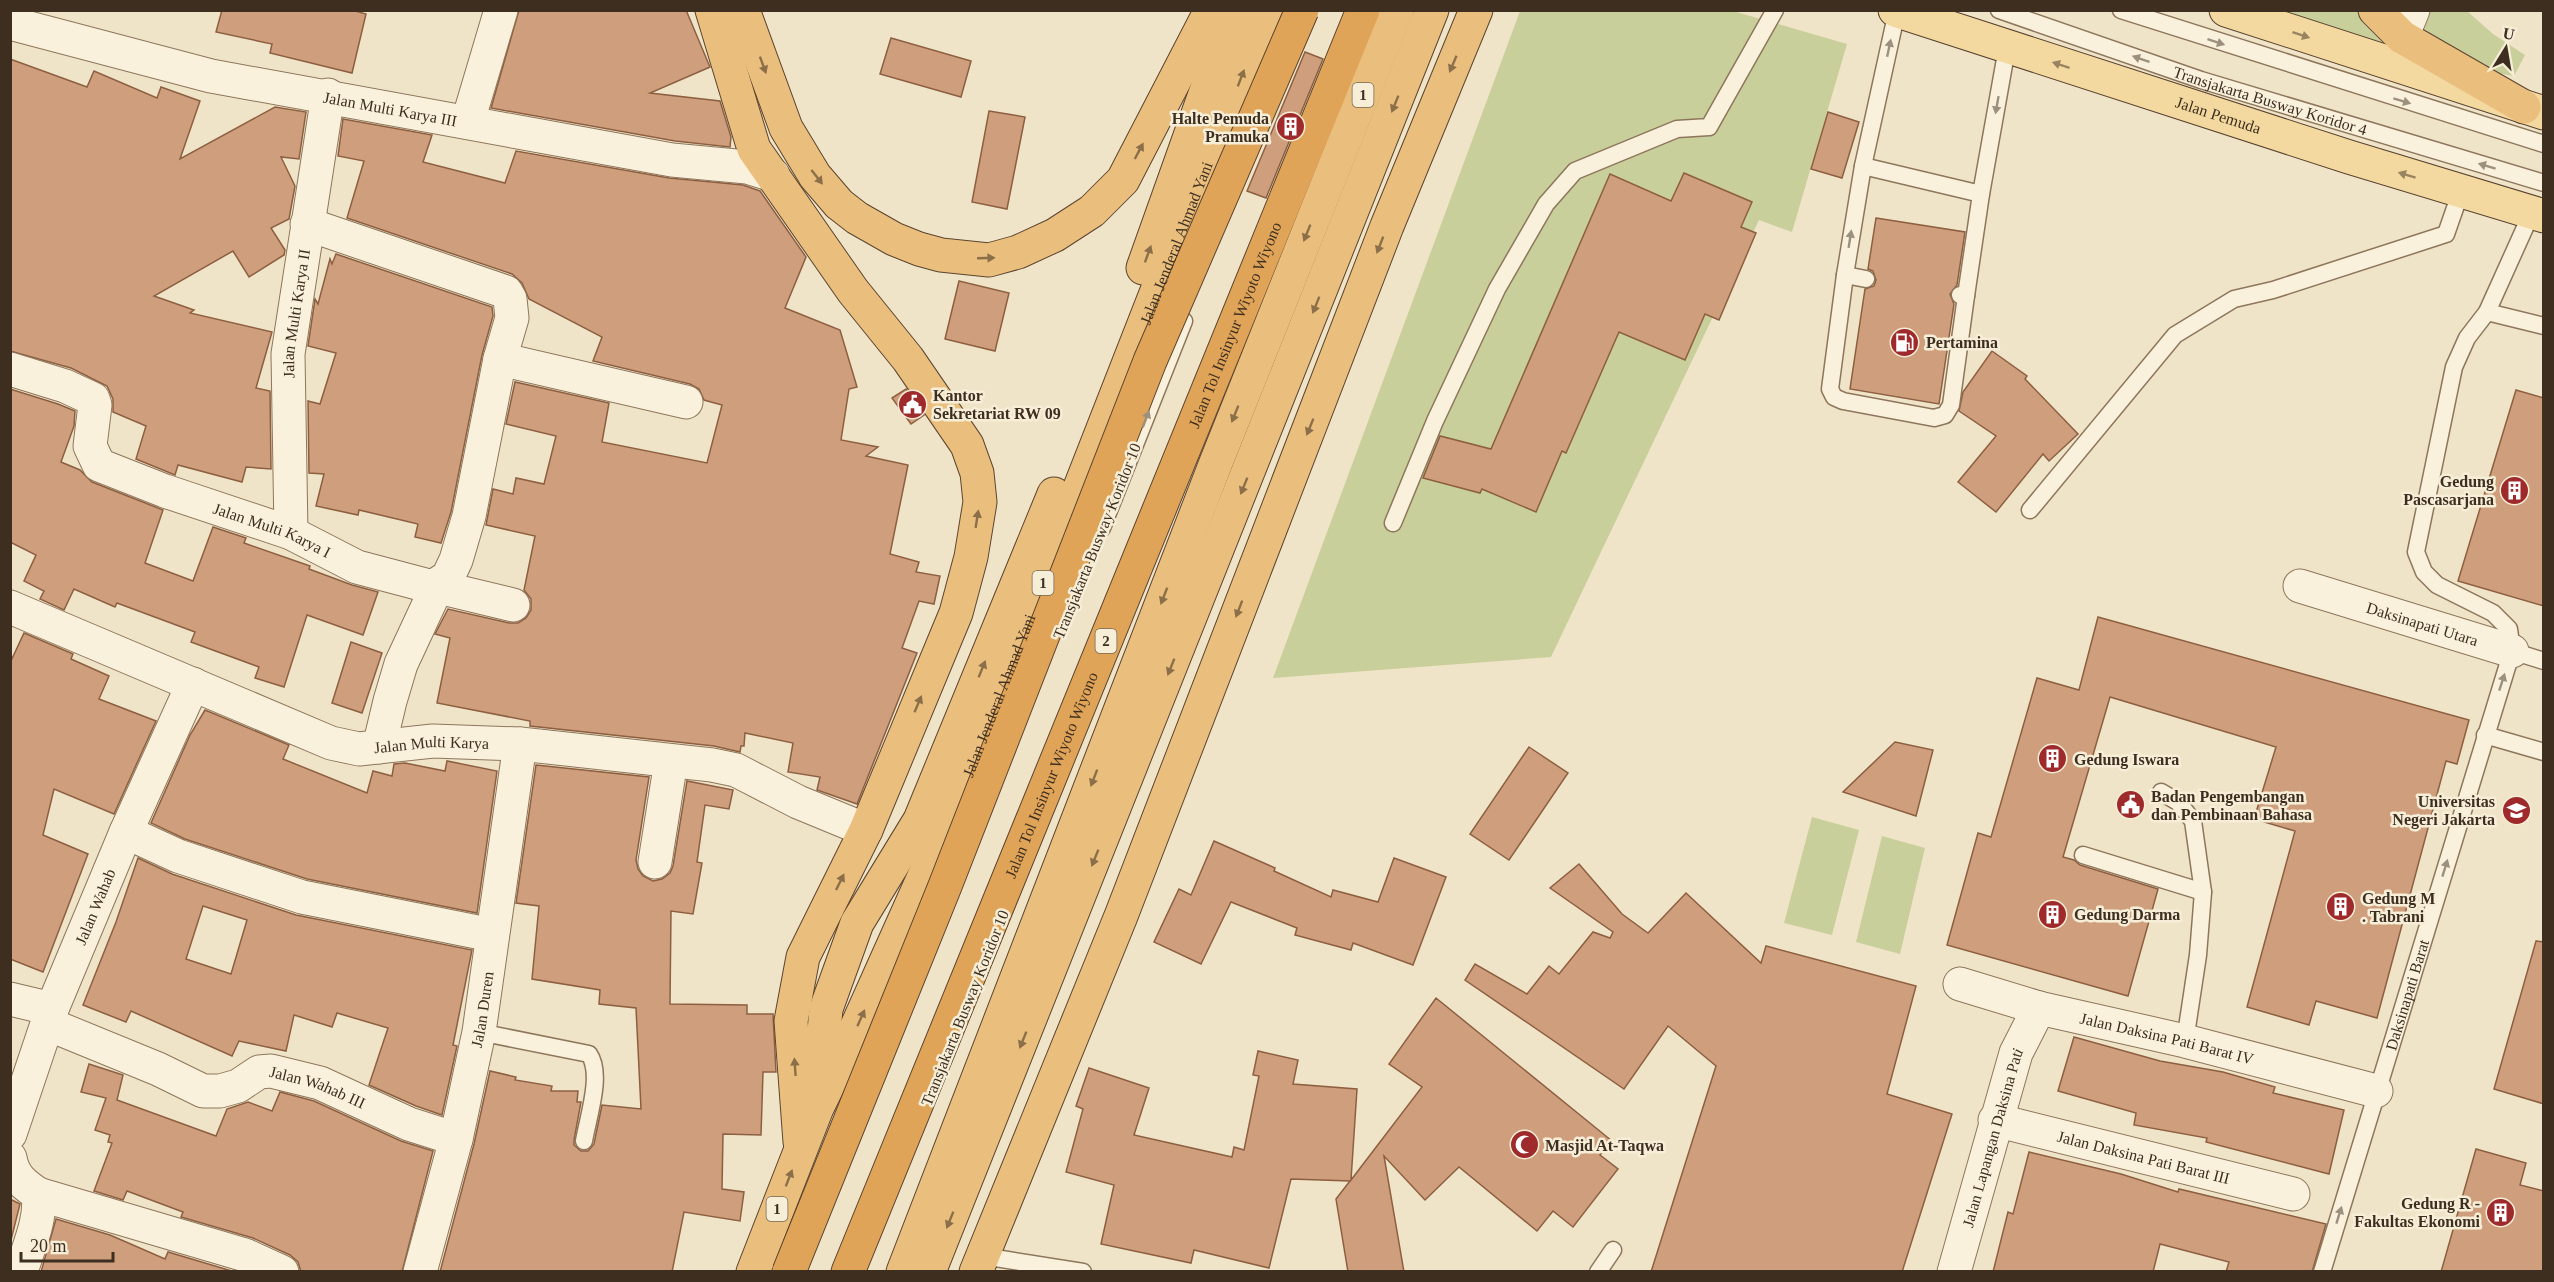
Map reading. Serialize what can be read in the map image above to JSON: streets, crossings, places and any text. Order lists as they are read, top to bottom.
{
  "streets": {
    "highway": [
      "1",
      "Jalan Jenderal Ahmad Yani",
      "Jalan Tol Insinyur Wiyoto Wiyono",
      "2"
    ],
    "main road": ["Jalan Pemuda"],
    "street": [
      "Jalan Multi Karya III",
      "Jalan Multi Karya II",
      "Jalan Multi Karya I",
      "Daksinapati Utara",
      "Jalan Multi Karya",
      "Jalan Wahab",
      "Jalan Duren",
      "Jalan Daksina Pati Barat IV",
      "Jalan Wahab III",
      "Jalan Lapangan Daksina Pati",
      "Jalan Daksina Pati Barat III"
    ],
    "lane": ["Transjakarta Busway Koridor 4", "Transjakarta Busway Koridor 10", "Daksinapati Barat"]
  },
  "crossings": [
    ["Transjakarta Busway Koridor 4", "Jalan Pemuda"],
    ["Jalan Multi Karya III", "Jalan Multi Karya II"],
    ["Jalan Multi Karya II", "Jalan Multi Karya I"],
    ["Daksinapati Utara", "Daksinapati Barat"],
    ["Jalan Multi Karya", "Jalan Wahab"],
    ["Jalan Multi Karya", "Jalan Duren"],
    ["Jalan Wahab", "Jalan Wahab III"],
    ["Daksinapati Barat", "Jalan Daksina Pati Barat IV"],
    ["Jalan Duren", "Jalan Wahab III"],
    ["Jalan Daksina Pati Barat IV", "Jalan Lapangan Daksina Pati"],
    ["Jalan Lapangan Daksina Pati", "Jalan Daksina Pati Barat III"]
  ],
  "one_way": ["Daksinapati Barat"],
  "places": {
    "building": [
      "Halte Pemuda Pramuka",
      "Gedung Pascasarjana",
      "Gedung Iswara",
      "Gedung M . Tabrani",
      "Gedung Darma",
      "Gedung R - Fakultas Ekonomi"
    ],
    "fuel station": ["Pertamina"],
    "public building": ["Kantor Sekretariat RW 09", "Badan Pengembangan dan Pembinaan Bahasa"],
    "school or university": ["Universitas Negeri Jakarta"],
    "mosque": ["Masjid At-Taqwa"]
  },
  "scale_bar": "20 m",
  "north": "top"
}
